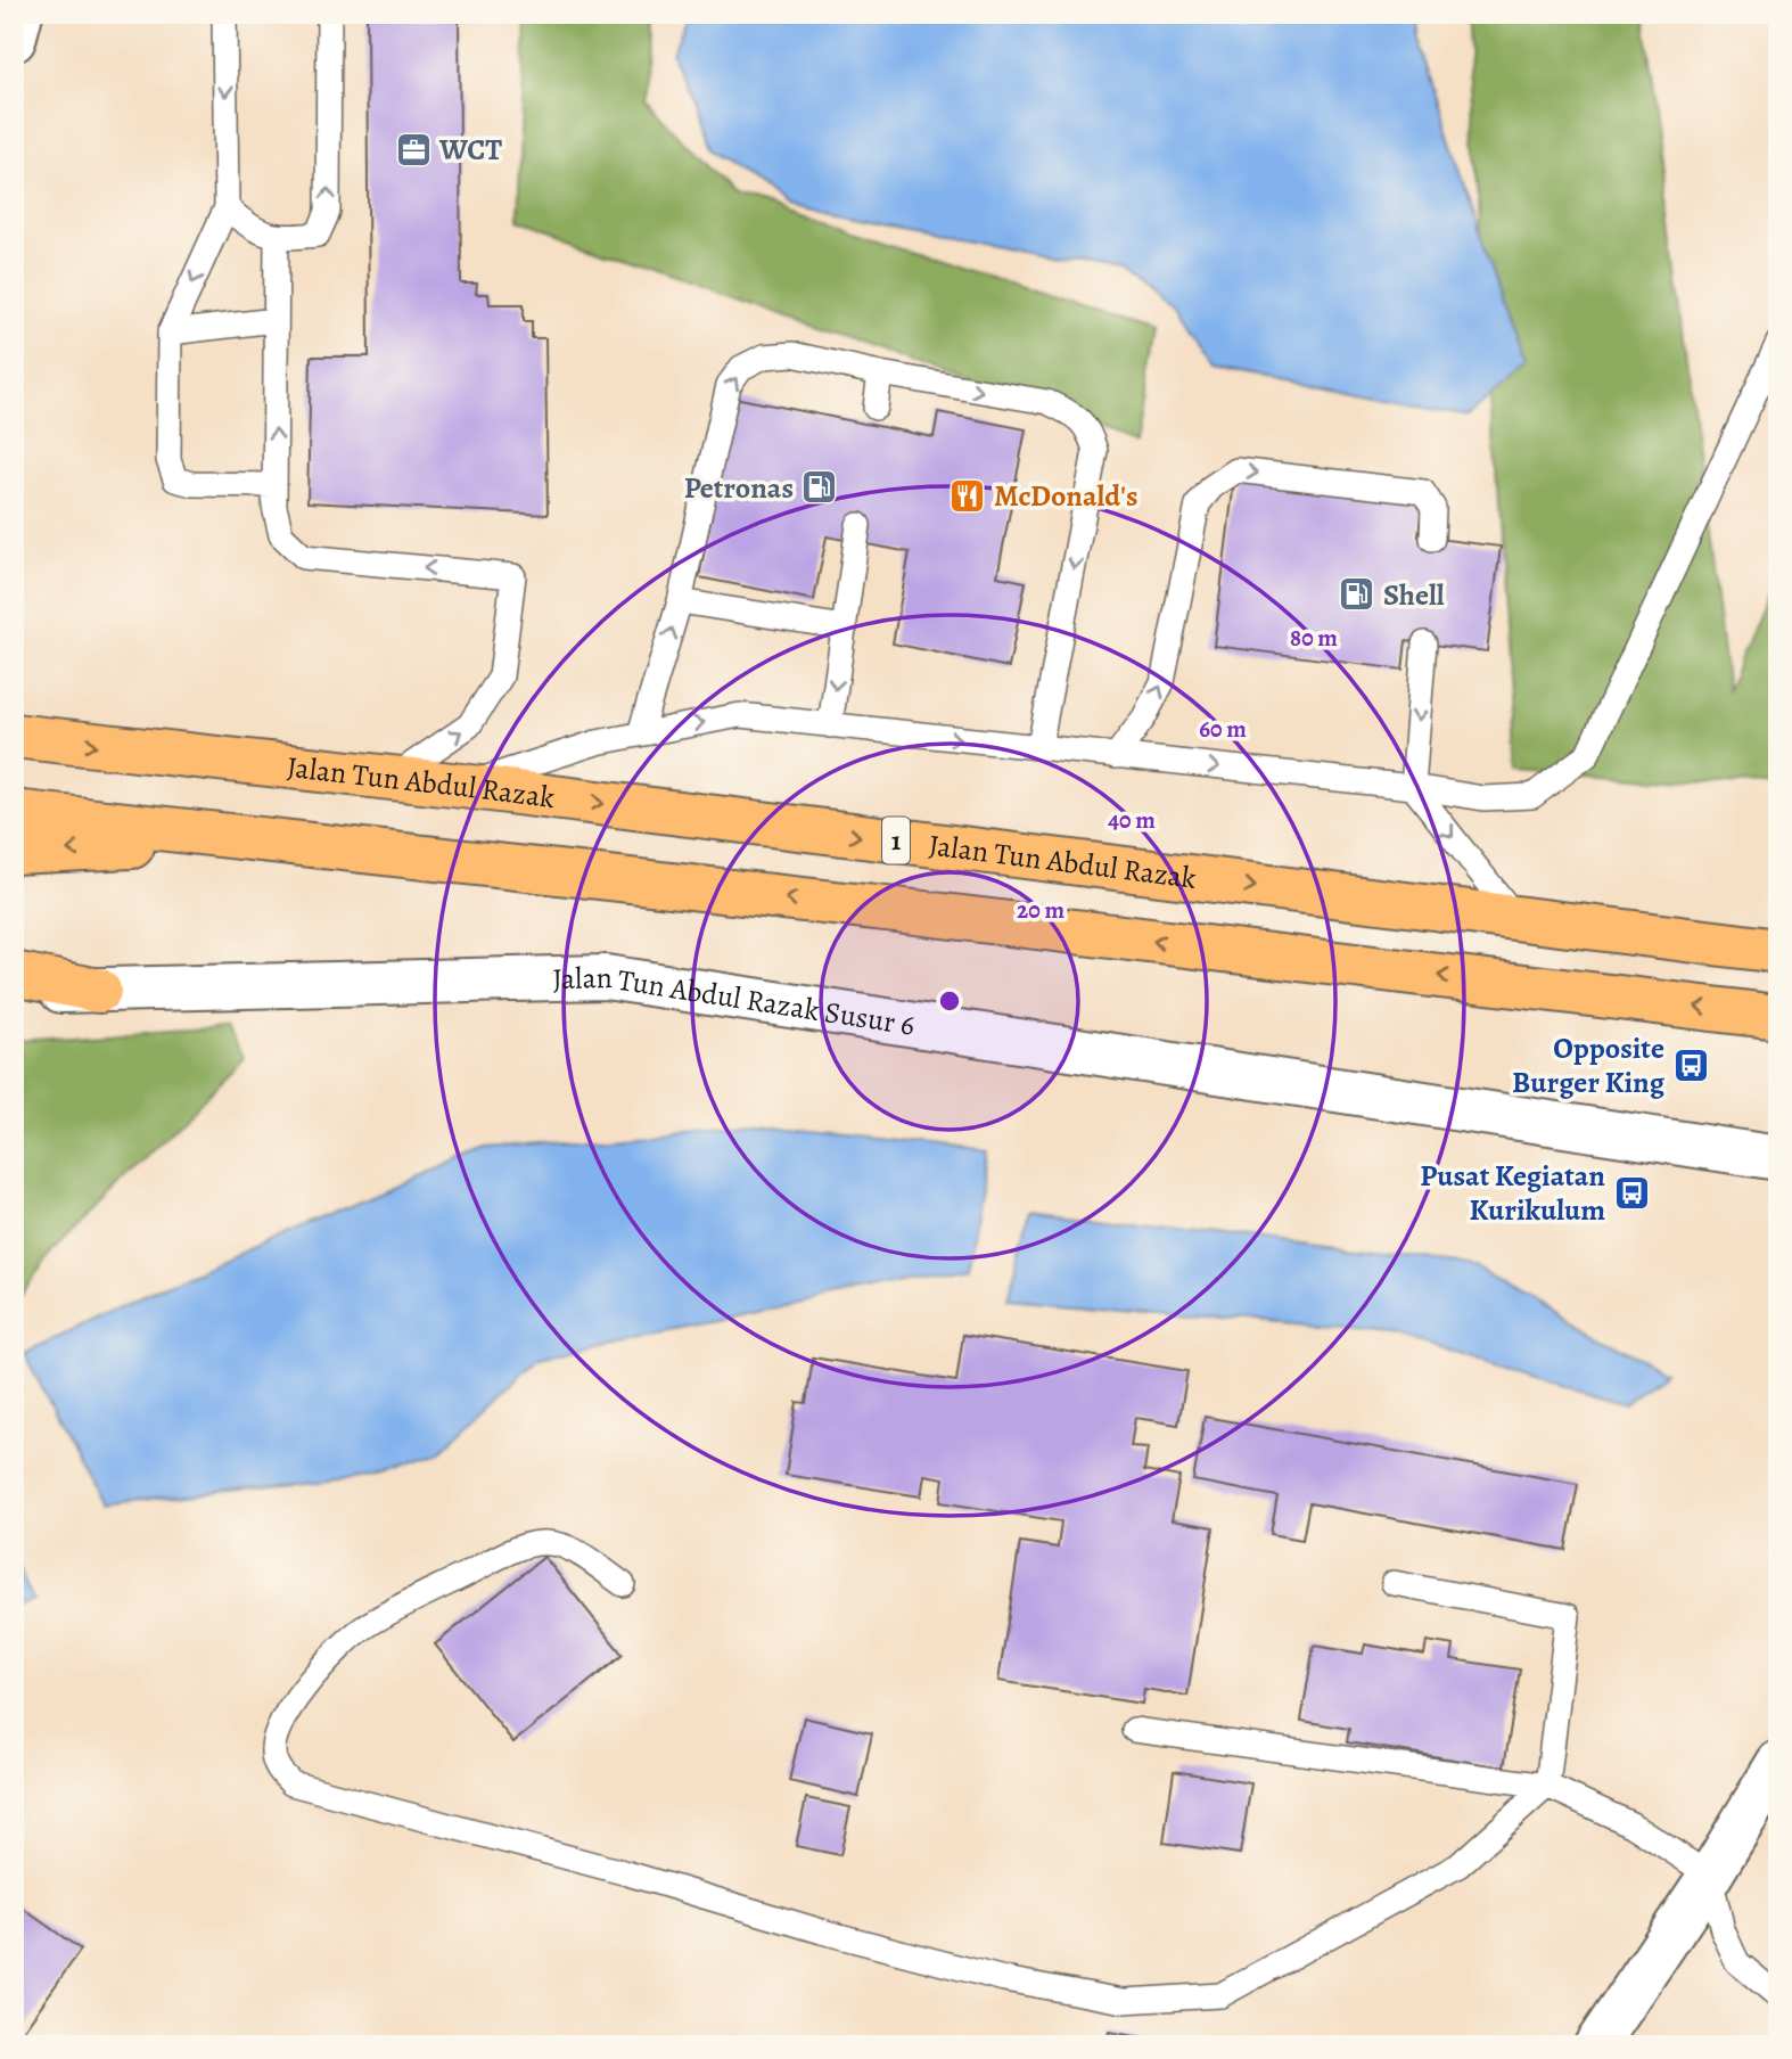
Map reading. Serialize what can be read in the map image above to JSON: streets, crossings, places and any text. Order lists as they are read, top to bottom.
{
  "streets": {
    "highway": ["Jalan Tun Abdul Razak", "1"],
    "street": ["Jalan Tun Abdul Razak Susur 6"]
  },
  "places": {
    "office": ["WCT"],
    "fuel station": ["Petronas", "Shell"],
    "restaurant": ["McDonald's"],
    "bus stop": ["Opposite Burger King", "Pusat Kegiatan Kurikulum"]
  },
  "rings": [
    "80 m",
    "60 m",
    "40 m",
    "20 m"
  ]
}
